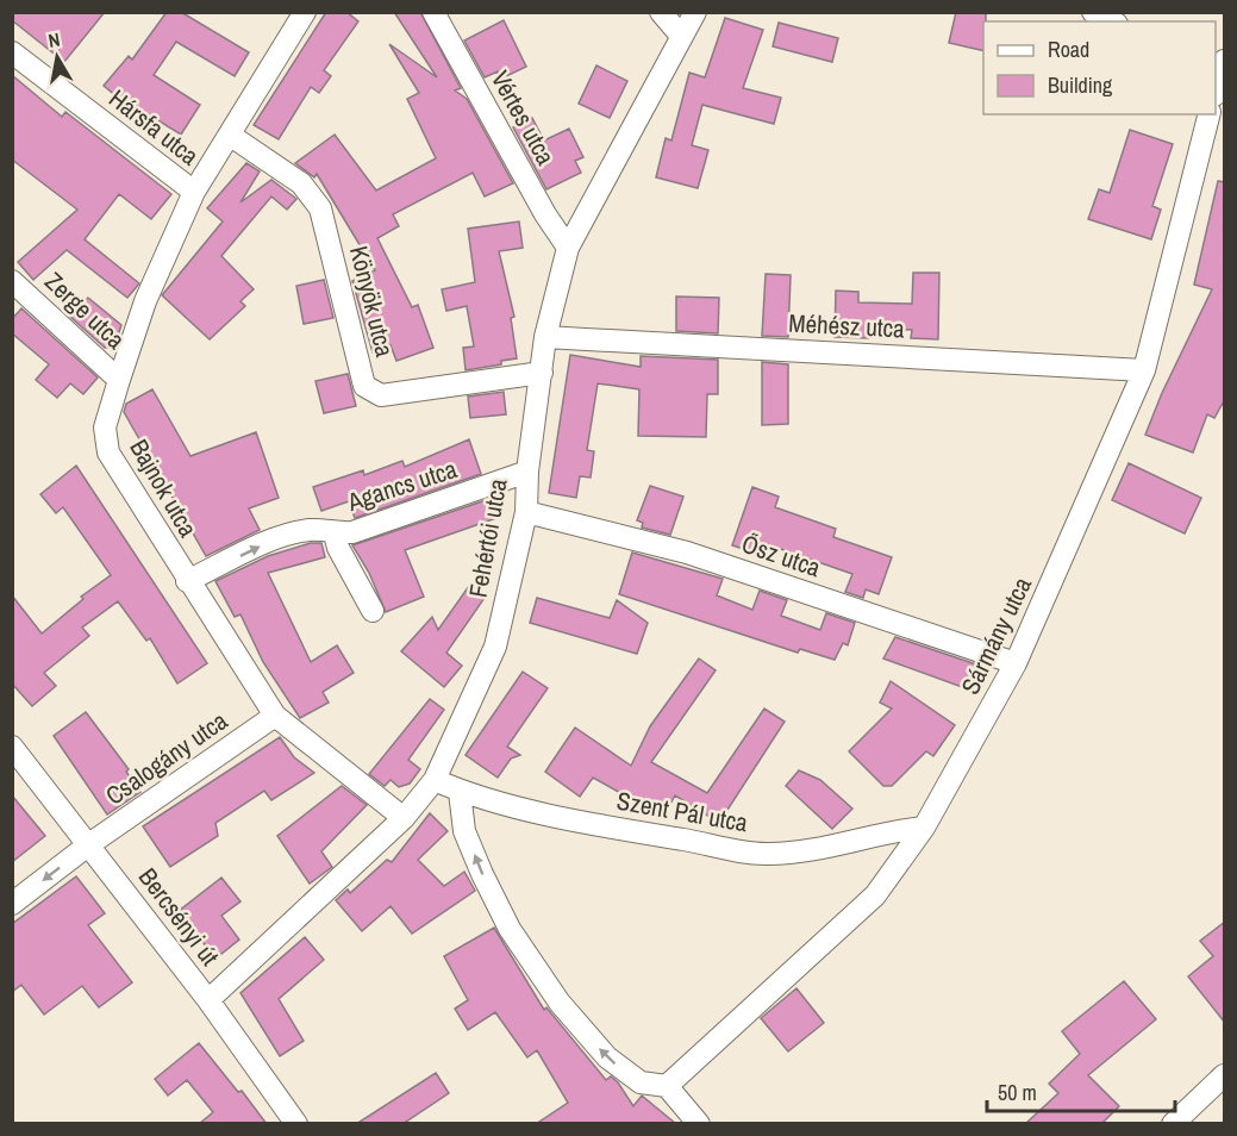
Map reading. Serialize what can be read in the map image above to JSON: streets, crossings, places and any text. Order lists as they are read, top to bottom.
{
  "streets": {
    "street": [
      "Vértes utca",
      "Hársfa utca",
      "Könyök utca",
      "Zerge utca",
      "Méhész utca",
      "Agancs utca",
      "Bajnok utca",
      "Fehértói utca",
      "Ősz utca",
      "Sármány utca",
      "Csalogány utca",
      "Szent Pál utca",
      "Bercsényi út"
    ]
  },
  "crossings": [
    ["Vértes utca", "Fehértói utca"],
    ["Hársfa utca", "Bajnok utca"],
    ["Könyök utca", "Bajnok utca"],
    ["Könyök utca", "Fehértói utca"],
    ["Zerge utca", "Bajnok utca"],
    ["Méhész utca", "Fehértói utca"],
    ["Méhész utca", "Sármány utca"],
    ["Agancs utca", "Bajnok utca"],
    ["Agancs utca", "Fehértói utca"],
    ["Bajnok utca", "Fehértói utca"],
    ["Bajnok utca", "Csalogány utca"],
    ["Fehértói utca", "Ősz utca"],
    ["Fehértói utca", "Szent Pál utca"],
    ["Fehértói utca", "Bercsényi út"],
    ["Ősz utca", "Sármány utca"],
    ["Sármány utca", "Szent Pál utca"],
    ["Csalogány utca", "Bercsényi út"]
  ],
  "legend": ["Road", "Building"],
  "scale_bar": "50 m",
  "north": "top"
}
